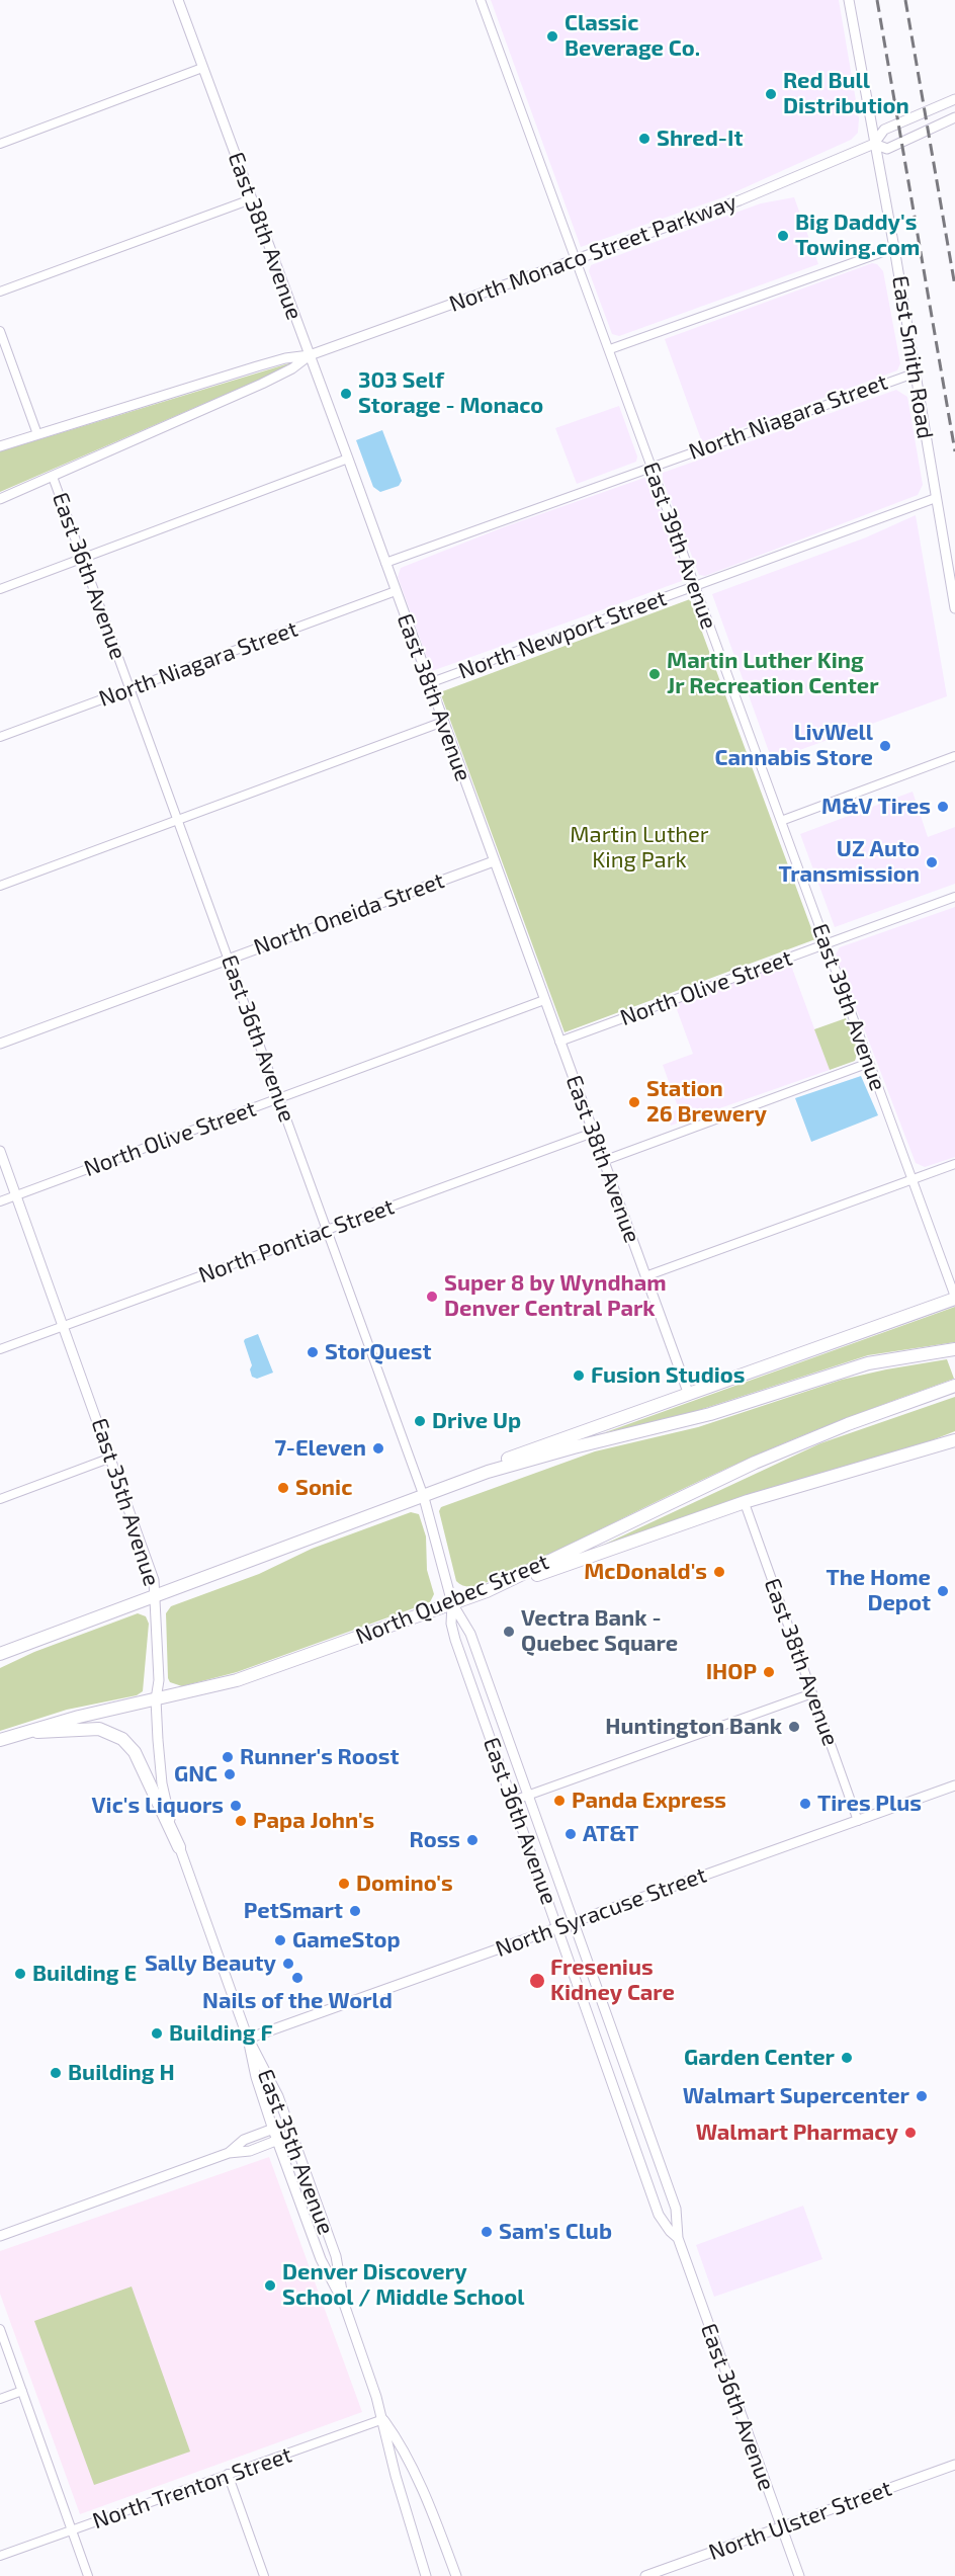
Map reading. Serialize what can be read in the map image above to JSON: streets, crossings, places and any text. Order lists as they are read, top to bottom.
{
  "streets": {
    "main road": ["North Quebec Street"],
    "street": [
      "East 38th Avenue",
      "North Monaco Street Parkway",
      "East Smith Road",
      "North Niagara Street",
      "East 39th Avenue",
      "East 36th Avenue",
      "North Newport Street",
      "North Oneida Street",
      "North Olive Street",
      "North Pontiac Street",
      "East 35th Avenue",
      "North Syracuse Street",
      "North Trenton Street",
      "North Ulster Street"
    ]
  },
  "crossings": [
    ["East 38th Avenue", "North Monaco Street Parkway"],
    ["East 38th Avenue", "North Niagara Street"],
    ["East 38th Avenue", "North Newport Street"],
    ["East 38th Avenue", "North Oneida Street"],
    ["East 38th Avenue", "North Olive Street"],
    ["East 38th Avenue", "North Pontiac Street"],
    ["East 38th Avenue", "North Syracuse Street"],
    ["North Monaco Street Parkway", "East Smith Road"],
    ["North Monaco Street Parkway", "East 39th Avenue"],
    ["North Monaco Street Parkway", "East 36th Avenue"],
    ["East Smith Road", "North Niagara Street"],
    ["East Smith Road", "North Newport Street"],
    ["North Niagara Street", "East 39th Avenue"],
    ["North Niagara Street", "East 36th Avenue"],
    ["East 39th Avenue", "North Newport Street"],
    ["East 39th Avenue", "North Olive Street"],
    ["East 36th Avenue", "North Oneida Street"],
    ["East 36th Avenue", "North Olive Street"],
    ["East 36th Avenue", "North Pontiac Street"],
    ["East 36th Avenue", "North Quebec Street"],
    ["East 36th Avenue", "North Syracuse Street"],
    ["East 36th Avenue", "North Ulster Street"],
    ["North Olive Street", "East 35th Avenue"],
    ["North Pontiac Street", "East 35th Avenue"],
    ["East 35th Avenue", "North Quebec Street"],
    ["East 35th Avenue", "North Syracuse Street"],
    ["East 35th Avenue", "North Trenton Street"]
  ],
  "parks": ["Martin Luther King Park"],
  "places": [
    "Classic Beverage Co.",
    "Red Bull Distribution",
    "Shred-It",
    "Big Daddy's Towing.com",
    "303 Self Storage - Monaco",
    "Martin Luther King Jr Recreation Center",
    "LivWell Cannabis Store",
    "M&V Tires",
    "UZ Auto Transmission",
    "Station 26 Brewery",
    "Super 8 by Wyndham Denver Central Park",
    "StorQuest",
    "Fusion Studios",
    "Drive Up",
    "7-Eleven",
    "Sonic",
    "McDonald's",
    "The Home Depot",
    "Vectra Bank - Quebec Square",
    "IHOP",
    "Huntington Bank",
    "Runner's Roost",
    "GNC",
    "Panda Express",
    "Tires Plus",
    "Vic's Liquors",
    "Papa John's",
    "AT&T",
    "Ross",
    "Domino's",
    "PetSmart",
    "GameStop",
    "Sally Beauty",
    "Building E",
    "Nails of the World",
    "Fresenius Kidney Care",
    "Building F",
    "Garden Center",
    "Building H",
    "Walmart Supercenter",
    "Walmart Pharmacy",
    "Sam's Club",
    "Denver Discovery School / Middle School"
  ]
}
